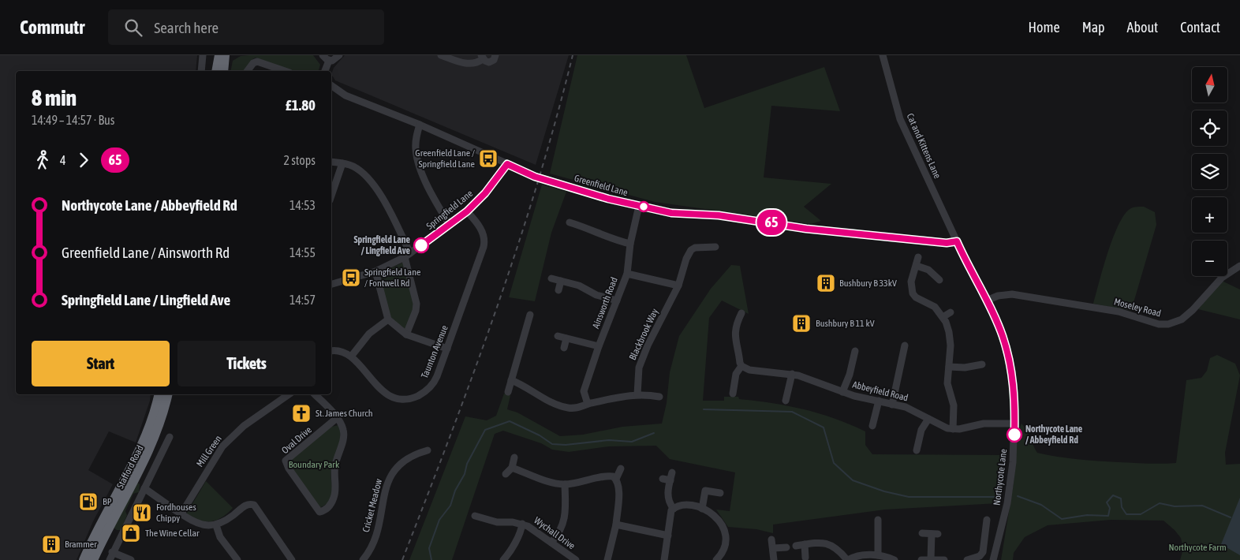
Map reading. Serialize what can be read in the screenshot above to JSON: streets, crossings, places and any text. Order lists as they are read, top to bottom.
{
  "streets": {
    "highway": ["Stafford Road"],
    "street": [
      "Cat and Kittens Lane",
      "Greenfield Lane",
      "Springfield Lane",
      "Ainsworth Road",
      "Moseley Road",
      "Blackbrook Way",
      "Taunton Avenue",
      "Abbeyfield Road",
      "Oval Drive",
      "Mill Green",
      "Northycote Lane",
      "Cricket Meadow",
      "Wychall Drive"
    ]
  },
  "crossings": [
    ["Cat and Kittens Lane", "Greenfield Lane"],
    ["Cat and Kittens Lane", "Northycote Lane"],
    ["Greenfield Lane", "Springfield Lane"],
    ["Greenfield Lane", "Ainsworth Road"],
    ["Greenfield Lane", "Northycote Lane"],
    ["Springfield Lane", "Taunton Avenue"],
    ["Moseley Road", "Northycote Lane"],
    ["Abbeyfield Road", "Northycote Lane"]
  ],
  "parks": ["Boundary Park", "Northycote Farm"],
  "places": {
    "bus stop": ["Greenfield Lane / Springfield Lane", "Springfield Lane / Fontwell Rd"],
    "other": ["Springfield Lane / Lingfield Ave", "Northycote Lane / Abbeyfield Rd"],
    "building": ["Bushbury B 33kV", "Bushbury B 11 kV", "Brammer"],
    "church": ["St. James Church"],
    "fuel station": ["BP"],
    "restaurant": ["Fordhouses Chippy"],
    "shop": ["The Wine Cellar"]
  },
  "lines": ["bus line 65"],
  "north": "top",
  "page": {
    "header": "Commutr",
    "search": "Search here",
    "nav": [
      "Home",
      "Map",
      "About",
      "Contact"
    ],
    "on_map": "65",
    "map_buttons": ["+", "−"],
    "heading": ["8 min", "14:49 – 14:57 · Bus", "£1.80"],
    "legs": ["4", "65", "2 stops"],
    "list": [
      {
        "name": "Northycote Lane / Abbeyfield Rd",
        "value": "14:53"
      },
      {
        "name": "Greenfield Lane / Ainsworth Rd",
        "value": "14:55"
      },
      {
        "name": "Springfield Lane / Lingfield Ave",
        "value": "14:57"
      }
    ],
    "buttons": ["Start", "Tickets"]
  }
}
